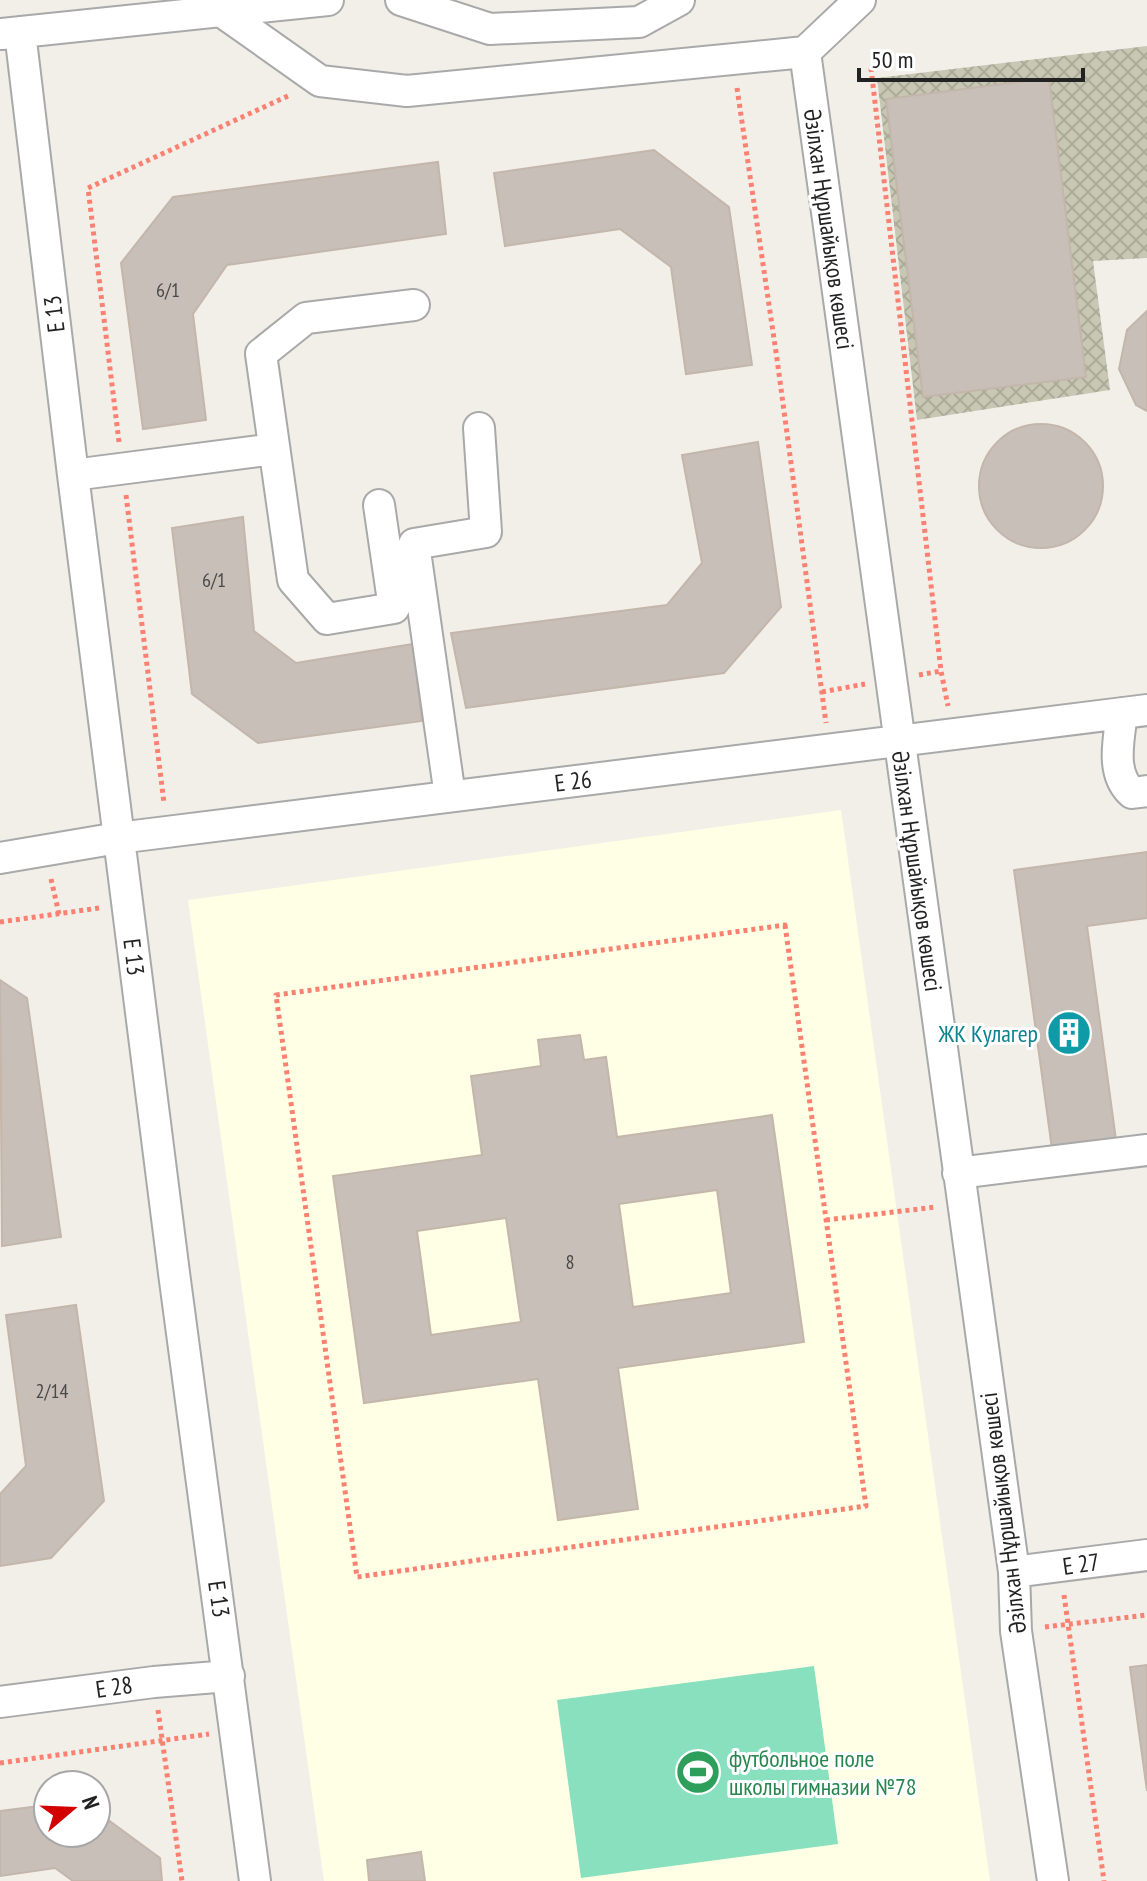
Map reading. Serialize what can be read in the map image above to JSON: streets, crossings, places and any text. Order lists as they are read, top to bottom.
{
  "streets": {
    "street": [
      "Әзілхан Нұршайықов көшесі",
      "E 13",
      "E 26",
      "E 27",
      "E 28"
    ]
  },
  "crossings": [
    ["Әзілхан Нұршайықов көшесі", "E 26"],
    ["Әзілхан Нұршайықов көшесі", "E 27"],
    ["E 13", "E 26"],
    ["E 13", "E 28"]
  ],
  "places": {
    "building": ["ЖК Кулагер"],
    "sports": ["футбольное поле школы гимназии №78"]
  },
  "house_numbers": [
    "6/1",
    "6/1",
    "8",
    "2/14"
  ],
  "scale_bar": "50 m",
  "north": "right"
}
